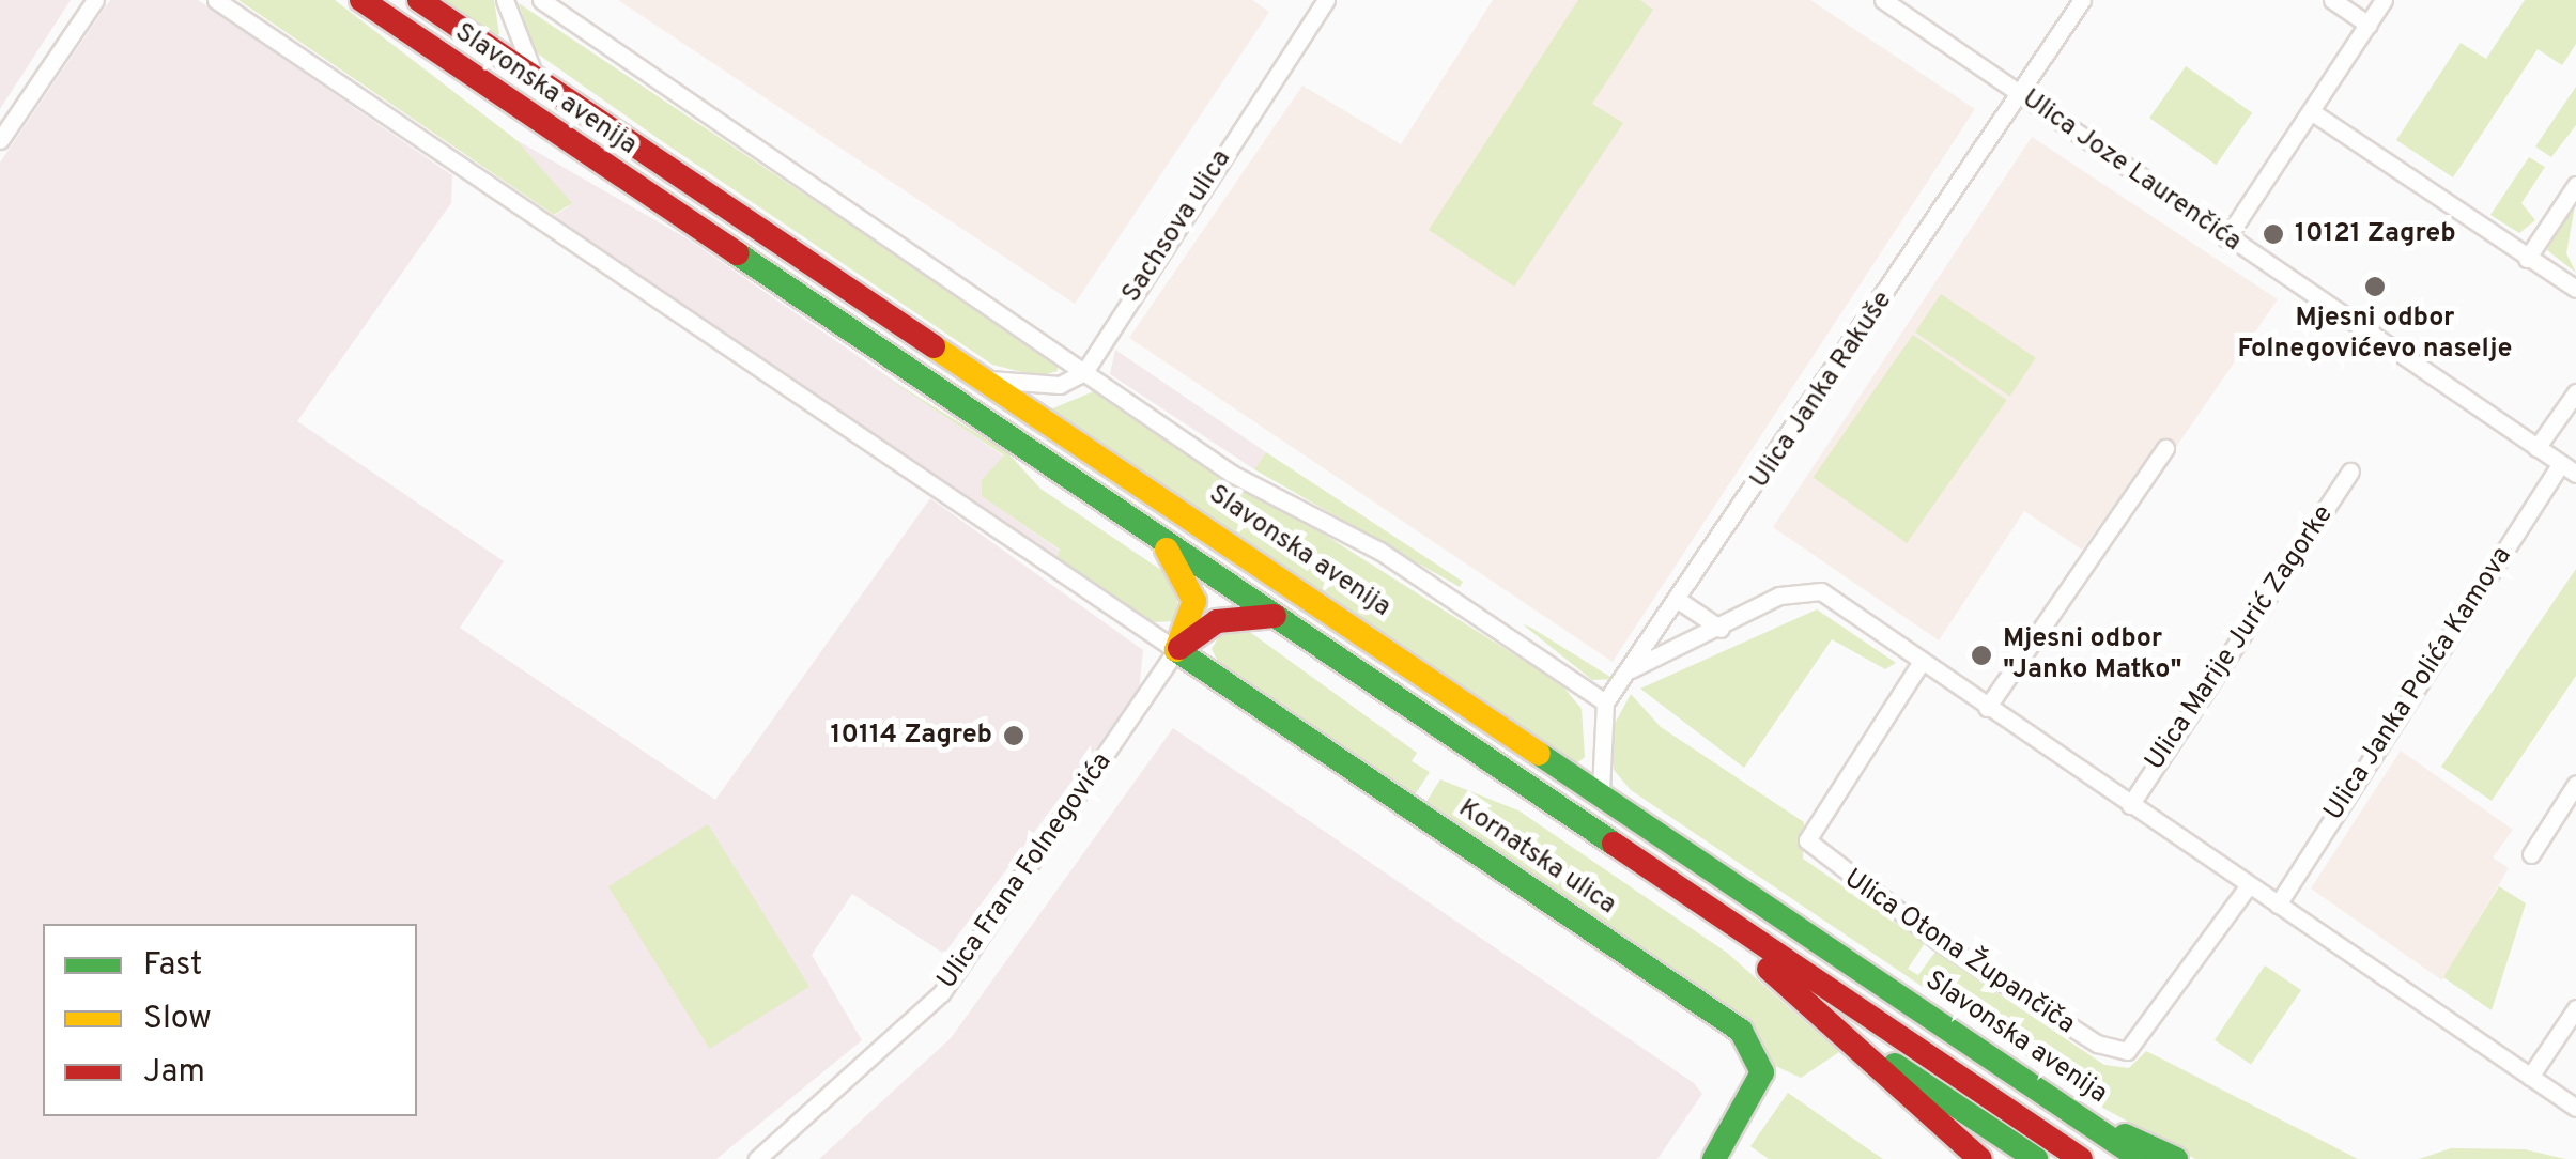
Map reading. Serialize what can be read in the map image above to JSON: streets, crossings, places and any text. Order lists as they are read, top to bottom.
{
  "streets": {
    "main road": ["Slavonska avenija", "Kornatska ulica"],
    "street": [
      "Ulica Joze Laurenčića",
      "Sachsova ulica",
      "Ulica Janka Rakuše",
      "Ulica Marije Jurić Zagorke",
      "Ulica Janka Polića Kamova",
      "Ulica Frana Folnegovića",
      "Ulica Otona Župančiča"
    ]
  },
  "crossings": [
    ["Ulica Joze Laurenčića", "Ulica Janka Rakuše"],
    ["Ulica Joze Laurenčića", "Ulica Janka Polića Kamova"],
    ["Kornatska ulica", "Ulica Frana Folnegovića"]
  ],
  "places": [
    "10121 Zagreb",
    "Mjesni odbor Folnegovićevo naselje",
    "Mjesni odbor \"Janko Matko\"",
    "10114 Zagreb"
  ],
  "legend": ["Fast", "Slow", "Jam"]
}
